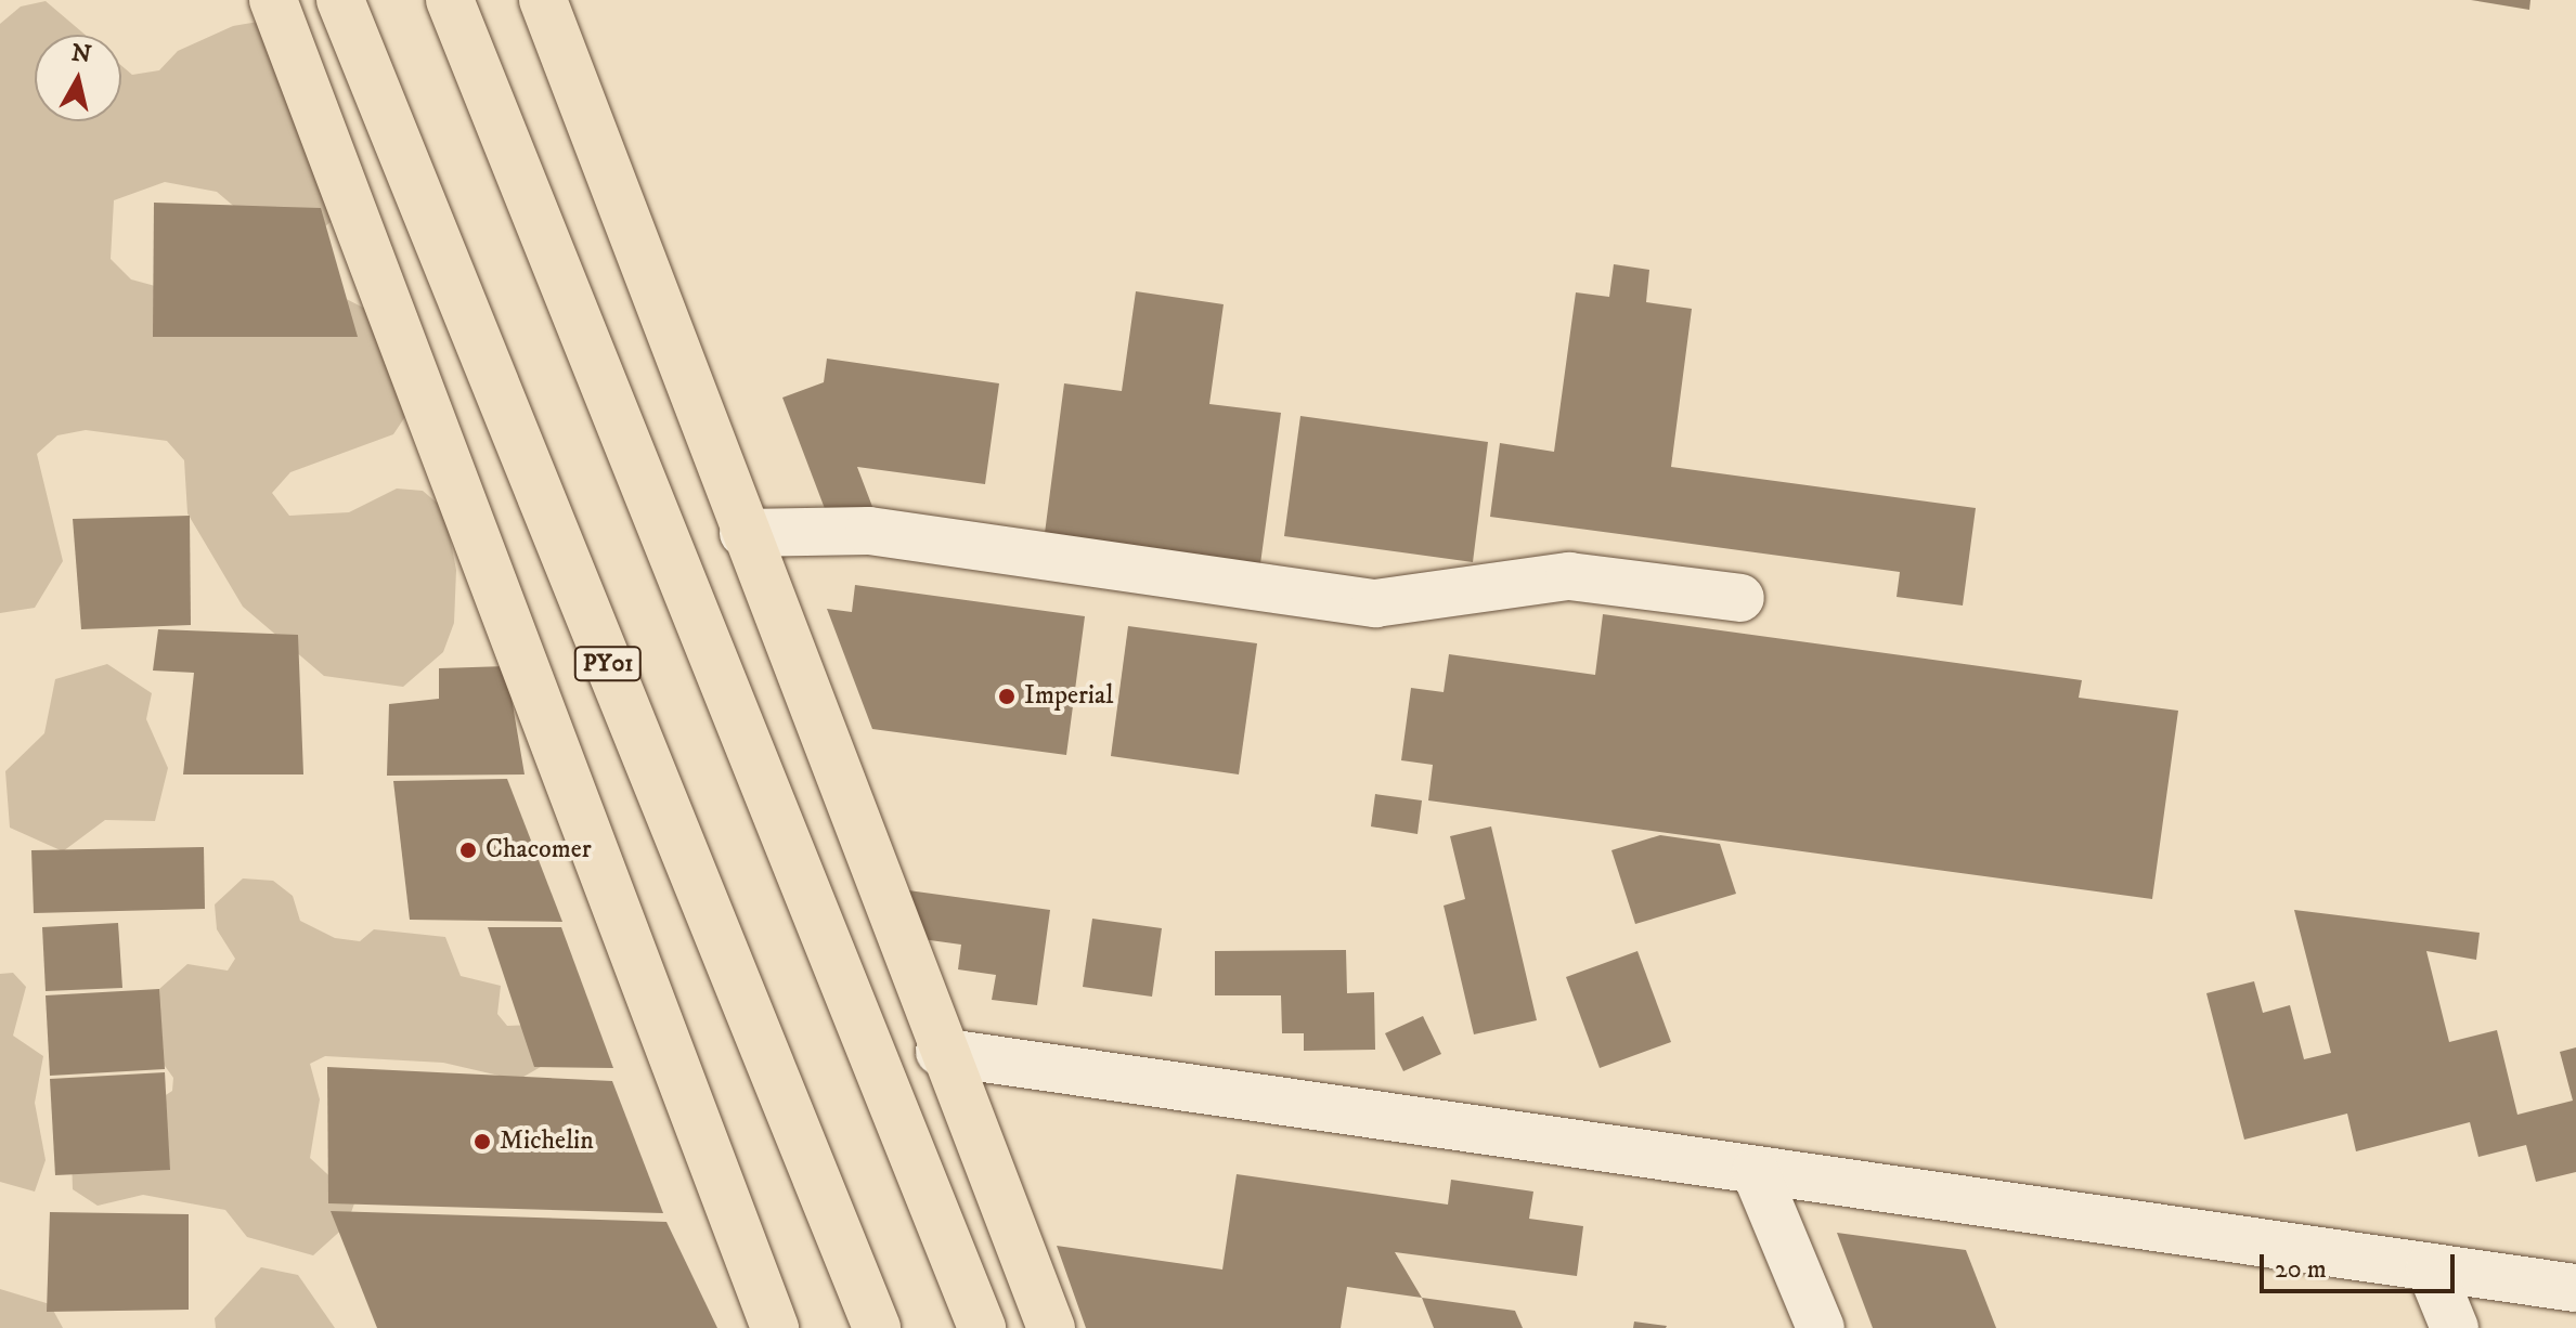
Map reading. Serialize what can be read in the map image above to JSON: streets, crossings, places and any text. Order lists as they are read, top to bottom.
{
  "streets": {
    "highway": ["PY01"]
  },
  "places": ["Imperial", "Chacomer", "Michelin"],
  "scale_bar": "20 m",
  "north": "top"
}
